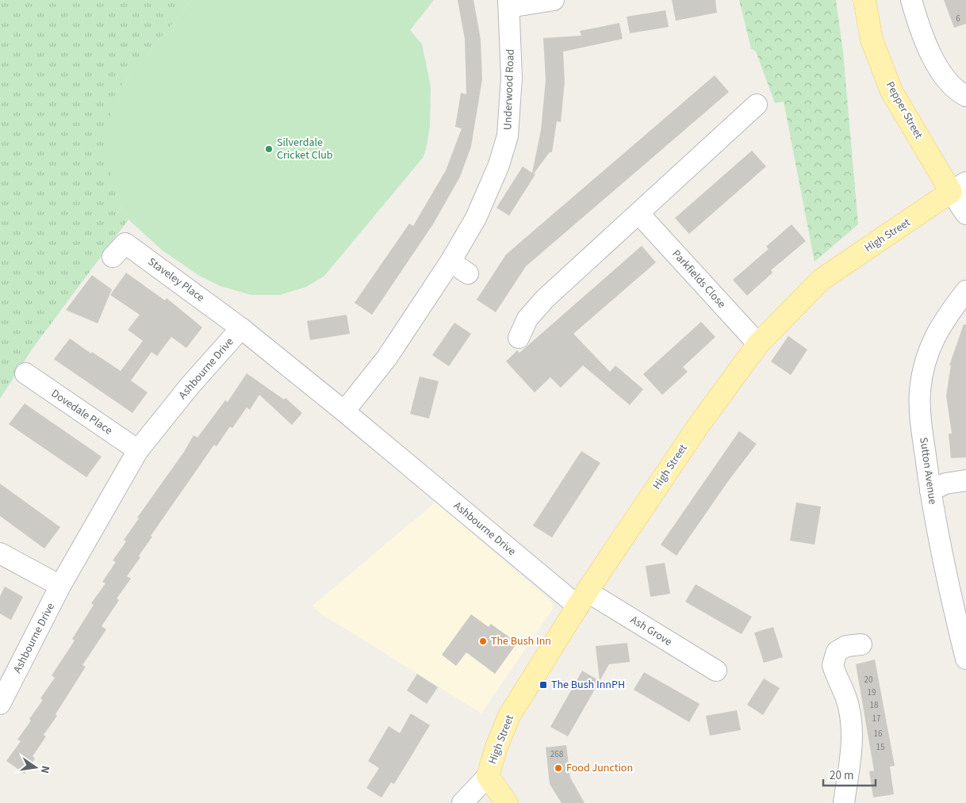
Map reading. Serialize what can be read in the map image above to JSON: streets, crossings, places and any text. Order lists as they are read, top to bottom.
{
  "streets": {
    "main road": ["Pepper Street", "High Street"],
    "street": [
      "Underwood Road",
      "Parkfields Close",
      "Staveley Place",
      "Ashbourne Drive",
      "Dovedale Place",
      "Sutton Avenue",
      "Ash Grove"
    ]
  },
  "crossings": [
    ["Underwood Road", "Ashbourne Drive"],
    ["Pepper Street", "High Street"],
    ["High Street", "Parkfields Close"],
    ["High Street", "Ashbourne Drive"],
    ["High Street", "Ash Grove"],
    ["Staveley Place", "Ashbourne Drive"],
    ["Ashbourne Drive", "Dovedale Place"],
    ["Ashbourne Drive", "Ash Grove"]
  ],
  "places": {
    "other": ["Silverdale Cricket Club", "The Bush Inn", "Food Junction"],
    "transit": ["The Bush InnPH"]
  },
  "house_numbers": [
    "6",
    "20",
    "19",
    "18",
    "17",
    "16",
    "15",
    "268"
  ],
  "scale_bar": "20 m",
  "north": "right"
}
